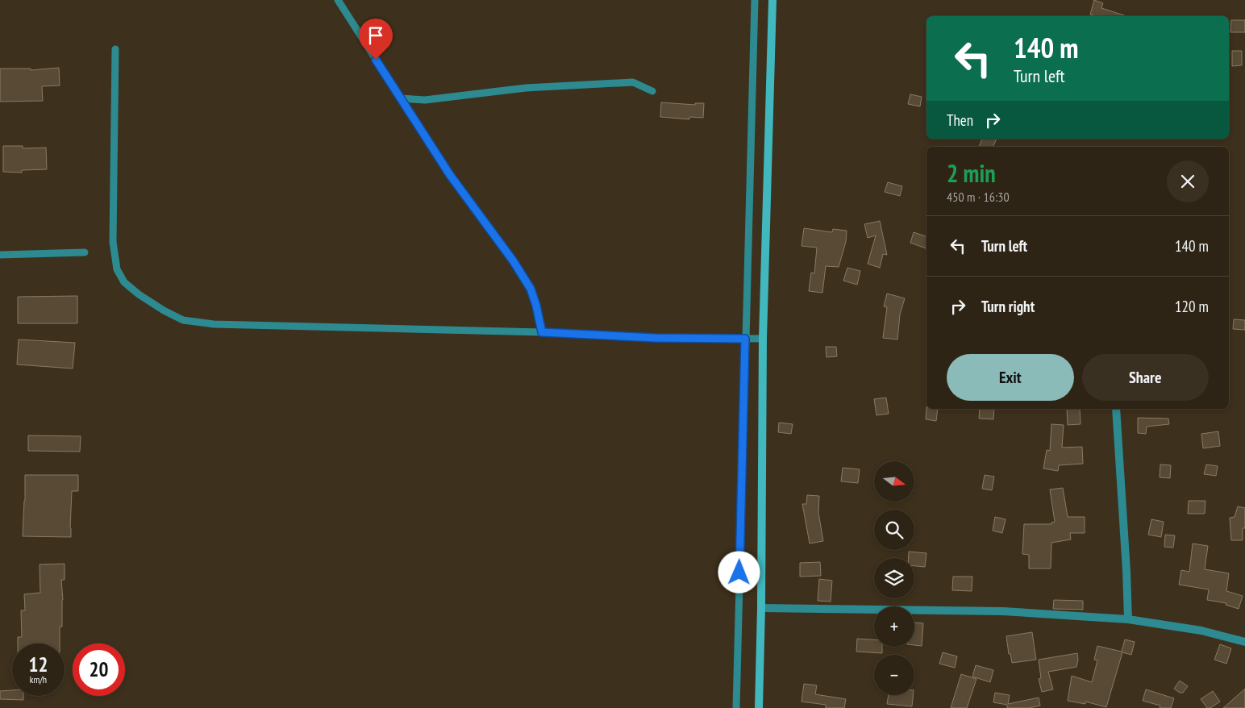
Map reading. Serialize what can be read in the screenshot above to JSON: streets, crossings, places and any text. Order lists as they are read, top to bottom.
{
  "north": "right",
  "page": {
    "turn": ["140 m", "Turn left"],
    "then": "Then",
    "heading": ["2 min", "450 m · 16:30"],
    "list": [
      {
        "name": "Turn left",
        "value": "140 m"
      },
      {
        "name": "Turn right",
        "value": "120 m"
      }
    ],
    "buttons": ["Exit", "Share"],
    "map_buttons": ["+", "−"],
    "speed": "12 km/h",
    "limit": "20"
  }
}
